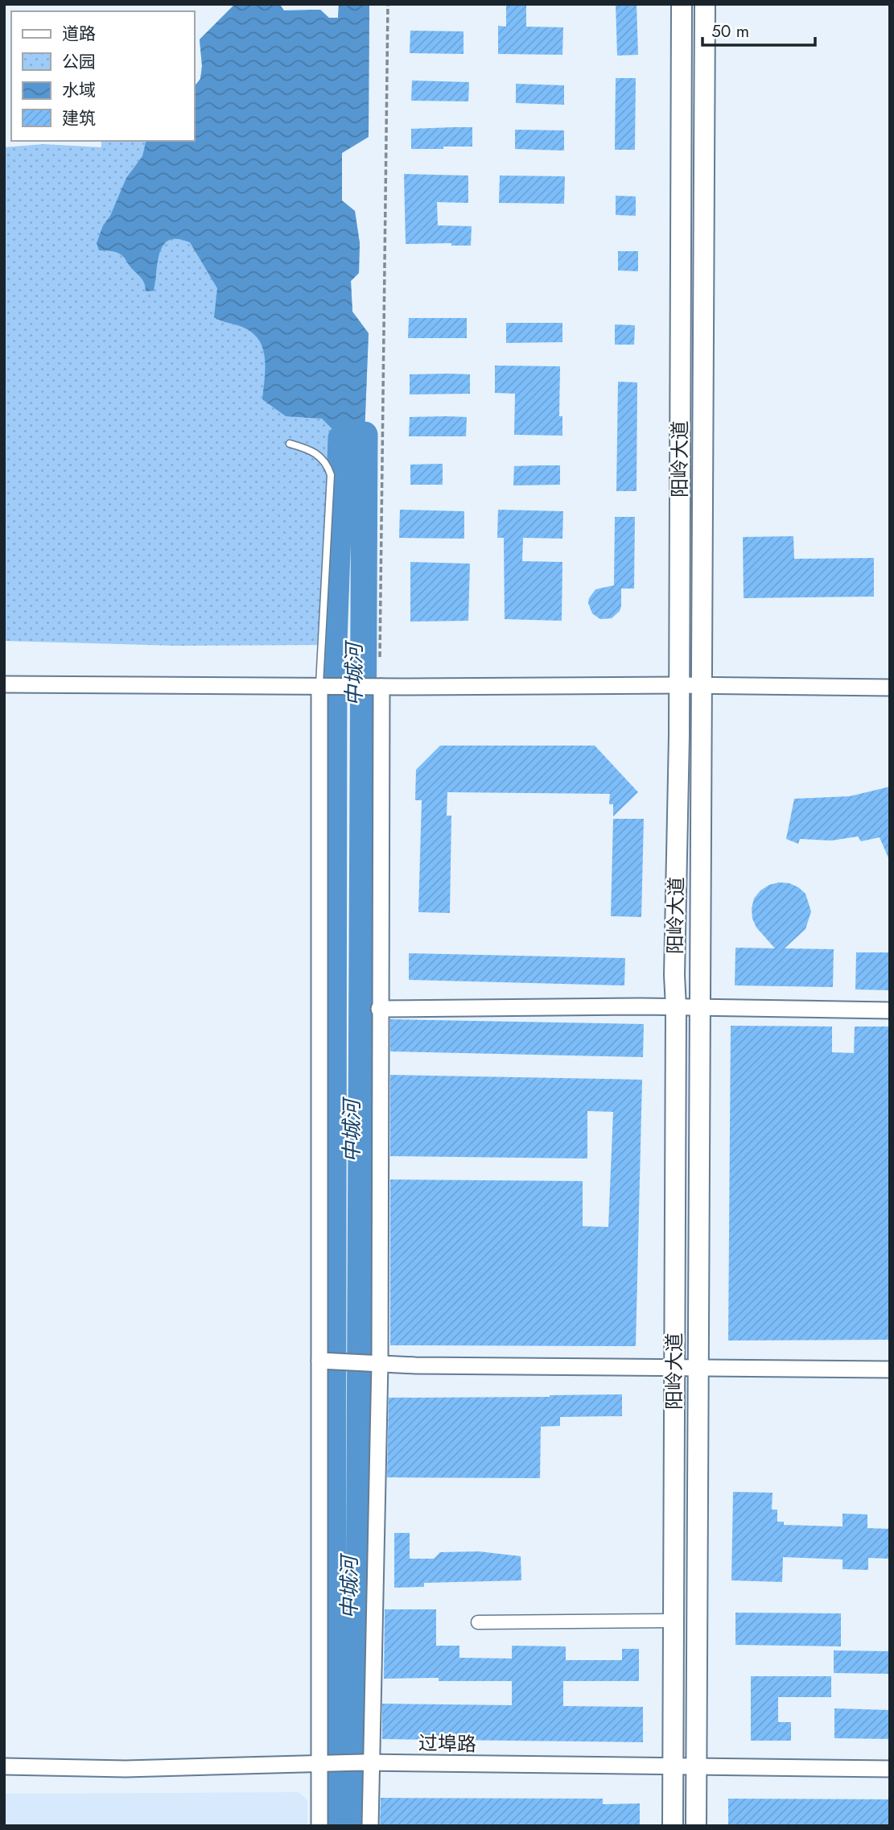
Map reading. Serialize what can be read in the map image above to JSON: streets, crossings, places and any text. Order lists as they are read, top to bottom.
{
  "streets": {
    "main road": ["阳岭大道"],
    "street": ["过埠路"]
  },
  "crossings": [
    ["阳岭大道", "过埠路"]
  ],
  "water": ["中城河"],
  "legend": [
    "道路",
    "公园",
    "水域",
    "建筑"
  ],
  "scale_bar": "50 m"
}
